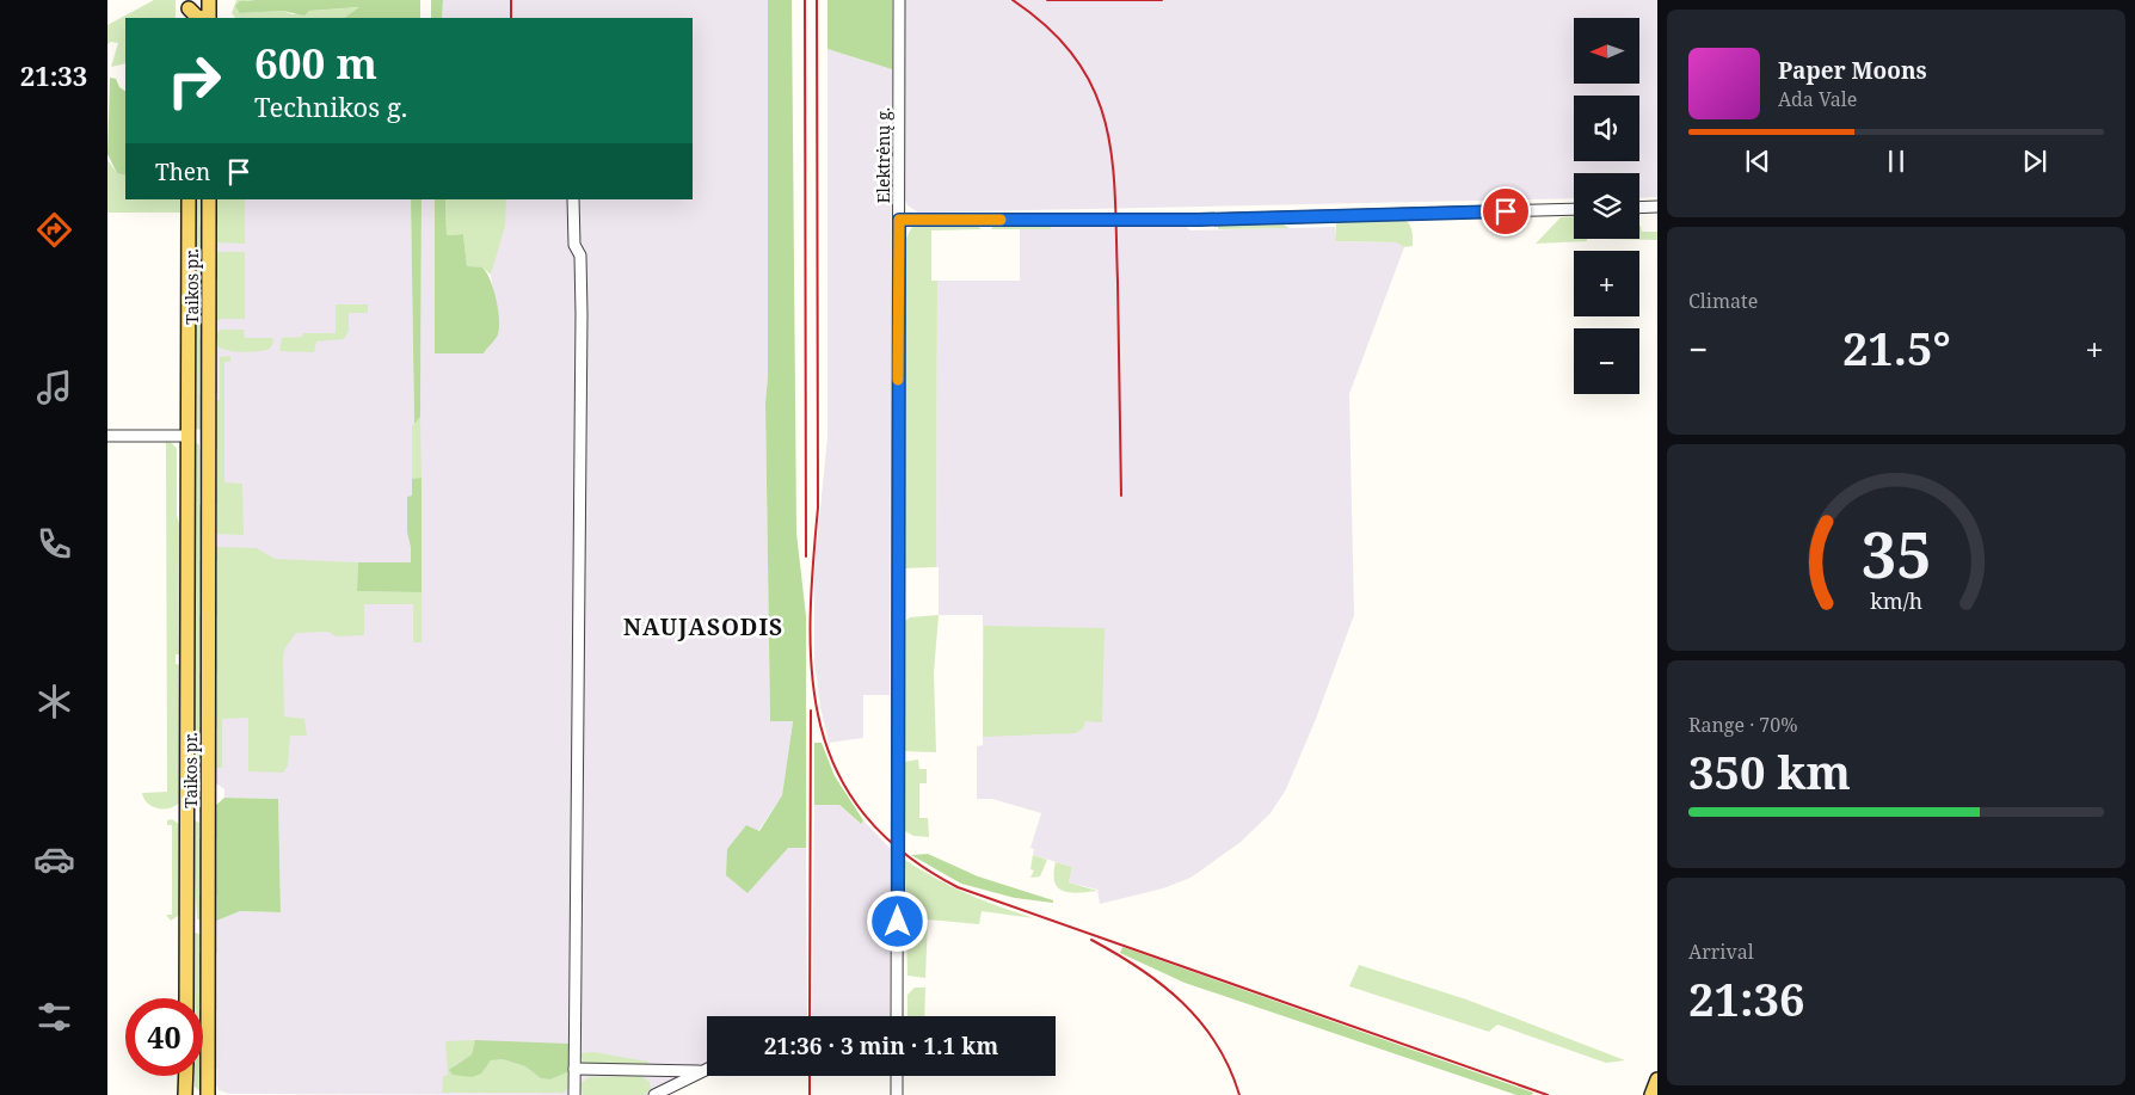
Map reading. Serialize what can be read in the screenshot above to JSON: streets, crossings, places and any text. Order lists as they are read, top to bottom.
{
  "streets": {
    "main road": ["Taikos pr."],
    "street": ["Elektrėnų g."]
  },
  "districts": ["NAUJASODIS"],
  "north": "left",
  "page": {
    "tabs": "21:33",
    "map_buttons": ["+", "−"],
    "turn": ["600 m", "Technikos g."],
    "song": ["Paper Moons", "Ada Vale"],
    "then": "Then",
    "tile": [
      "Climate",
      ["Range · 70%", "350 km"],
      ["Arrival", "21:36"]
    ],
    "heat": ["−", "21.5°", "+"],
    "limit": "40",
    "trip": "21:36 · 3 min · 1.1 km",
    "gauge": ["35", "km/h"]
  }
}
